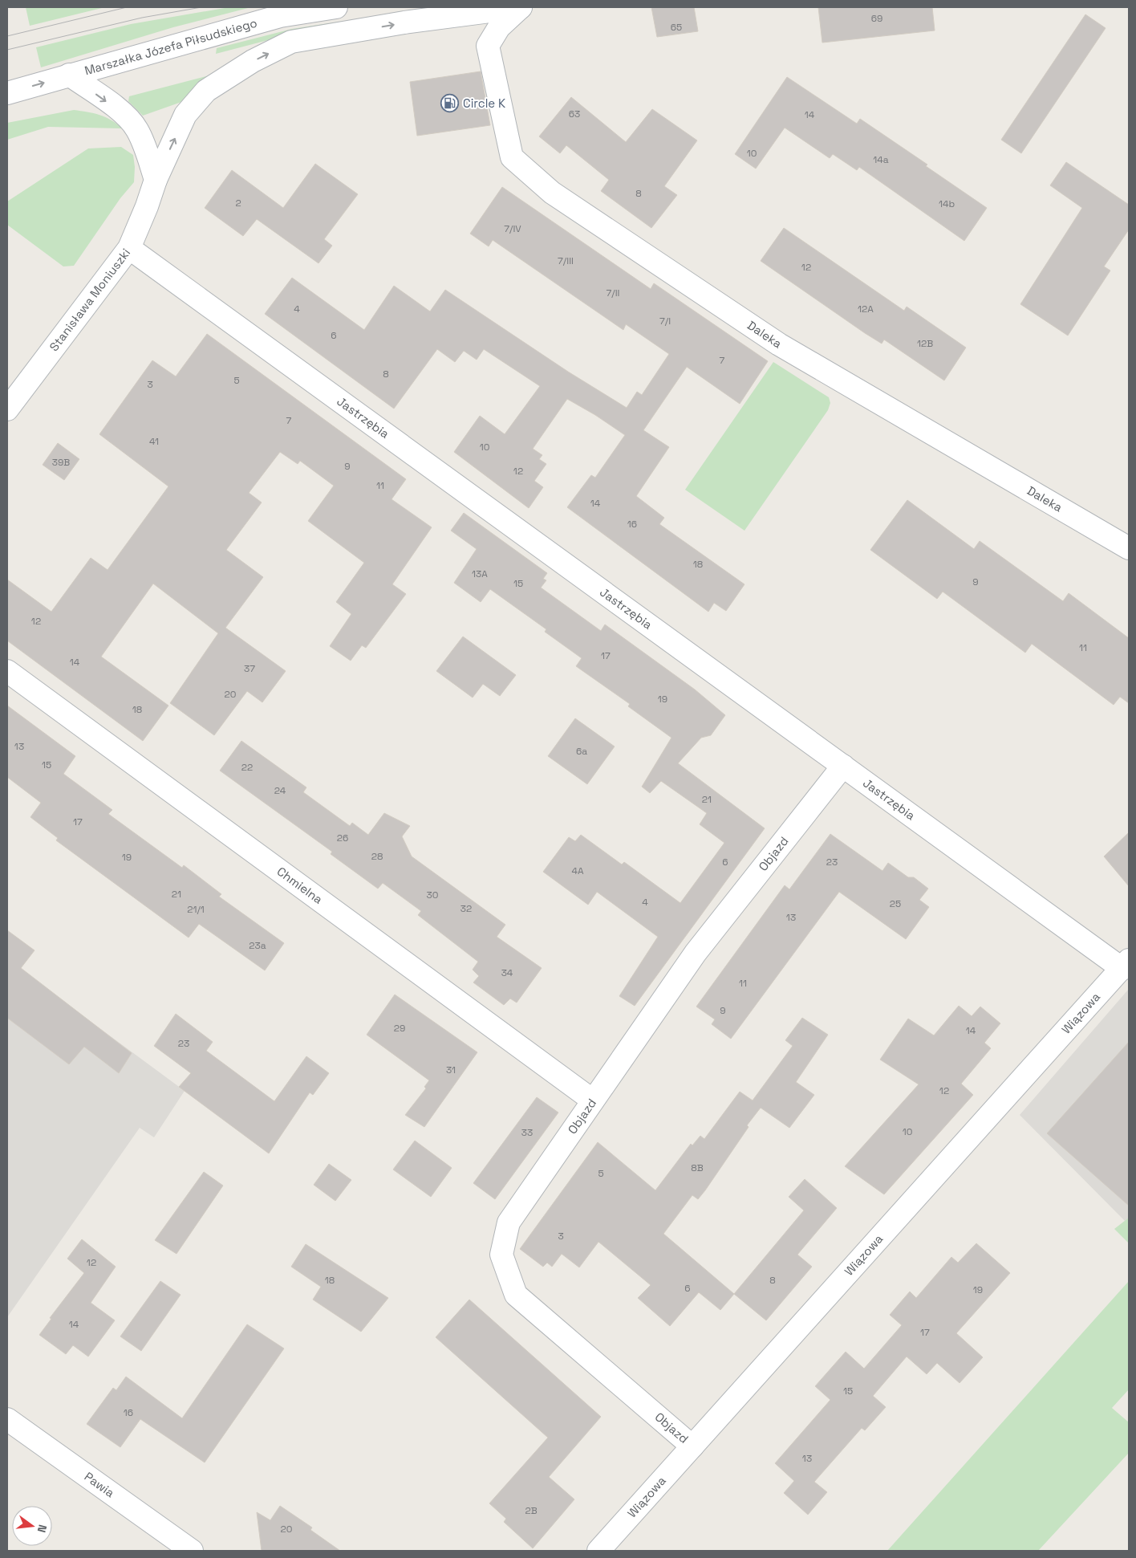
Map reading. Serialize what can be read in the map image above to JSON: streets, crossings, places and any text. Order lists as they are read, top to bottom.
{
  "streets": {
    "street": [
      "Marszałka Józefa Piłsudskiego",
      "Stanisława Moniuszki",
      "Daleka",
      "Jastrzębia",
      "Objazd",
      "Chmielna",
      "Wiązowa",
      "Pawia"
    ]
  },
  "crossings": [
    ["Stanisława Moniuszki", "Daleka"],
    ["Stanisława Moniuszki", "Jastrzębia"],
    ["Jastrzębia", "Objazd"],
    ["Jastrzębia", "Wiązowa"],
    ["Objazd", "Chmielna"],
    ["Objazd", "Wiązowa"]
  ],
  "one_way": ["Stanisława Moniuszki"],
  "places": {
    "fuel station": ["Circle K"]
  },
  "house_numbers": [
    "69",
    "65",
    "63",
    "14",
    "10",
    "14a",
    "8",
    "2",
    "14b",
    "7/IV",
    "7/III",
    "12",
    "7/II",
    "4",
    "12A",
    "7/I",
    "6",
    "12B",
    "7",
    "8",
    "5",
    "3",
    "7",
    "41",
    "10",
    "39B",
    "9",
    "12",
    "11",
    "14",
    "16",
    "18",
    "13A",
    "9",
    "15",
    "12",
    "11",
    "17",
    "14",
    "37",
    "20",
    "19",
    "18",
    "13",
    "6a",
    "15",
    "22",
    "24",
    "21",
    "17",
    "26",
    "28",
    "19",
    "6",
    "23",
    "4A",
    "21",
    "30",
    "4",
    "25",
    "32",
    "21/1",
    "13",
    "23a",
    "34",
    "11",
    "9",
    "29",
    "14",
    "23",
    "31",
    "12",
    "10",
    "33",
    "8B",
    "5",
    "3",
    "12",
    "18",
    "8",
    "6",
    "19",
    "14",
    "17",
    "15",
    "16",
    "13",
    "2B",
    "20"
  ],
  "north": "right"
}
